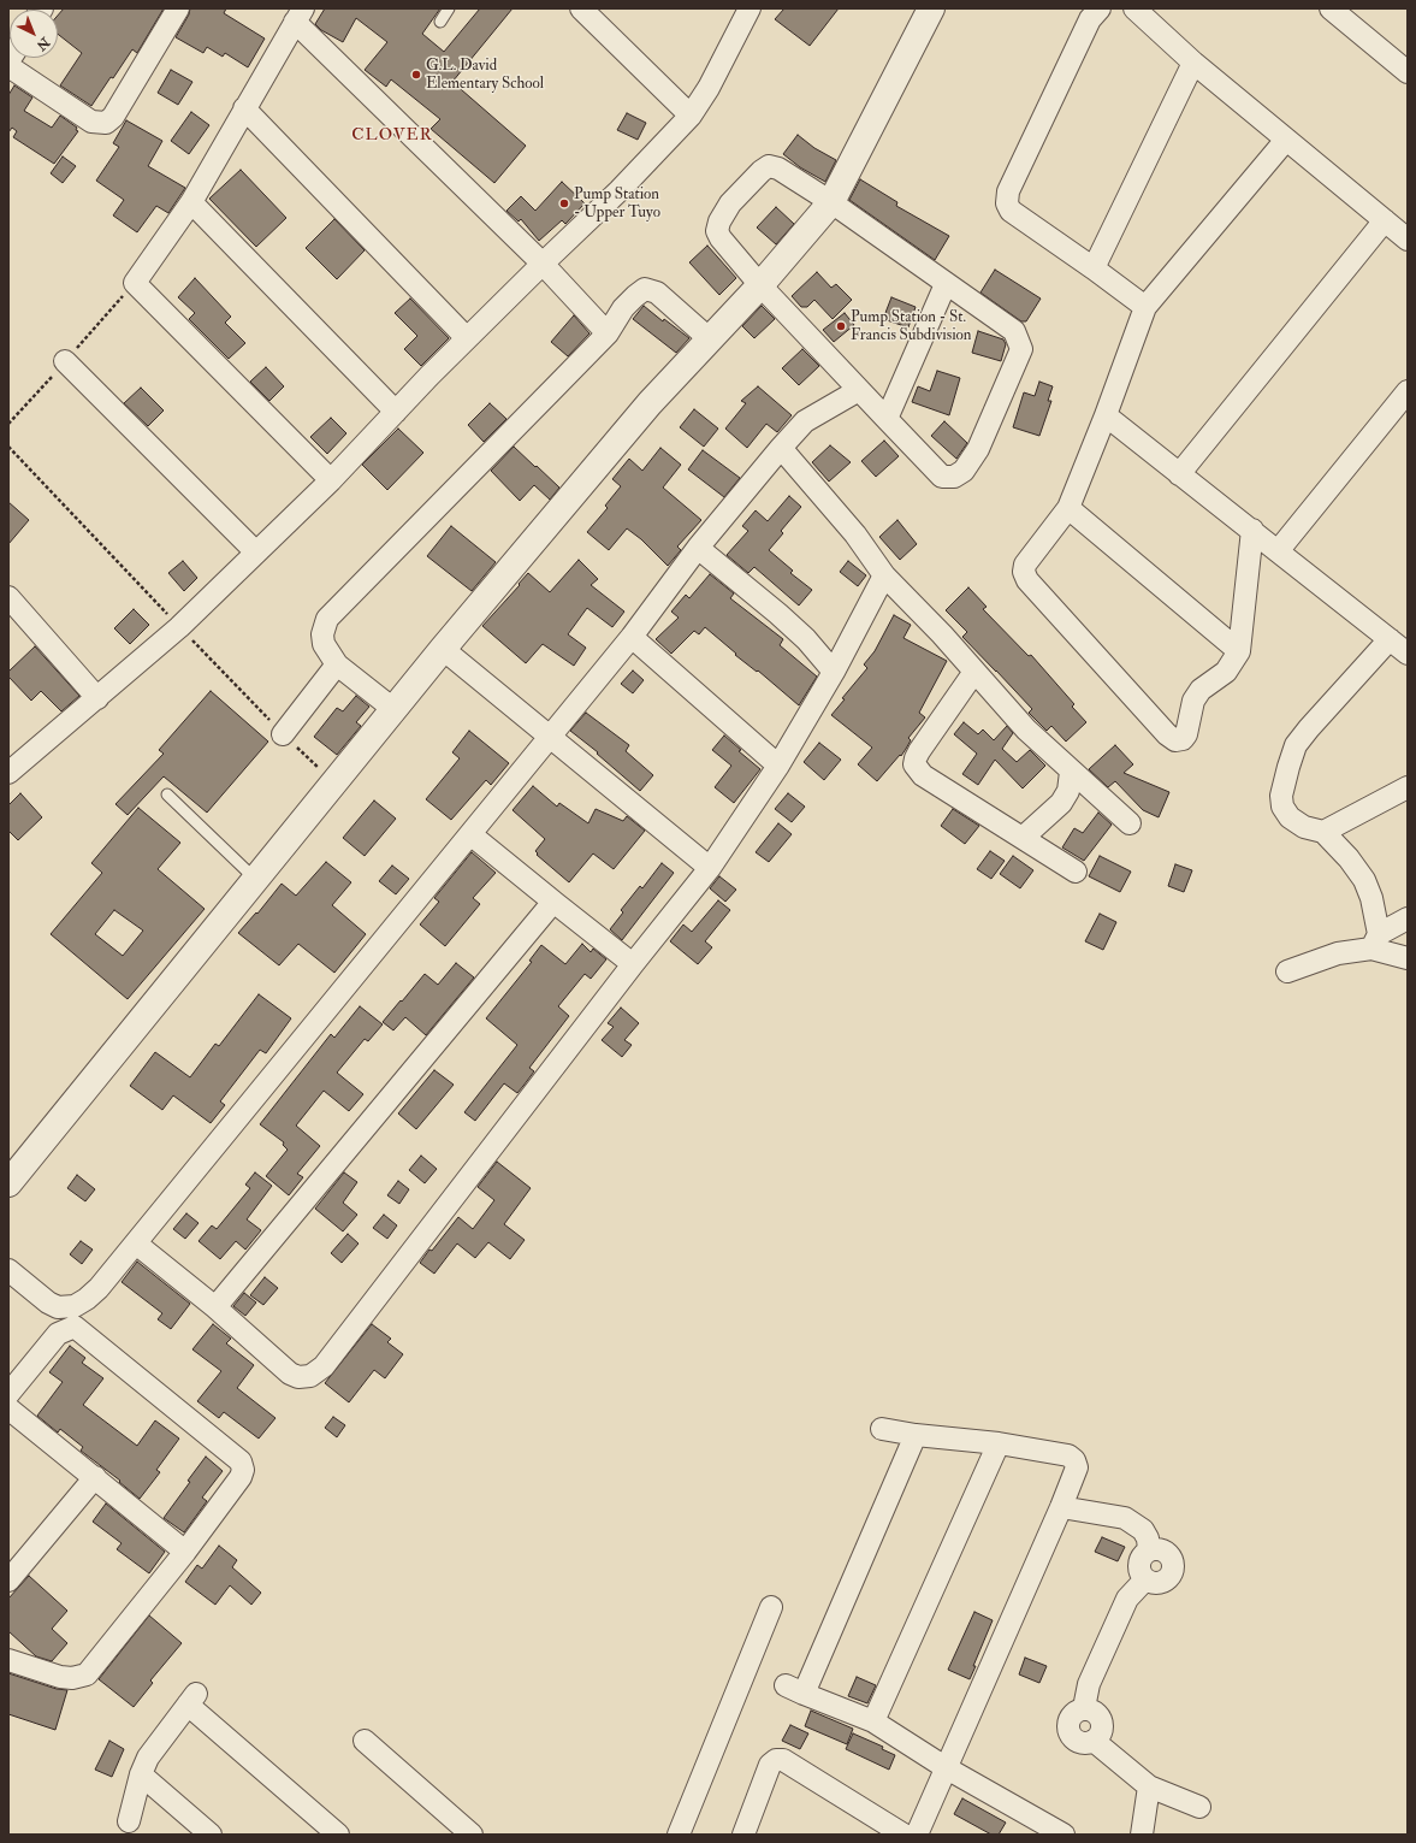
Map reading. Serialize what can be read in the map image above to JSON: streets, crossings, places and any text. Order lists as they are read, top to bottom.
{
  "districts": ["CLOVER"],
  "places": ["G.L. David Elementary School", "Pump Station - Upper Tuyo", "Pump Station - St. Francis Subdivision"],
  "north": "bottom right"
}
